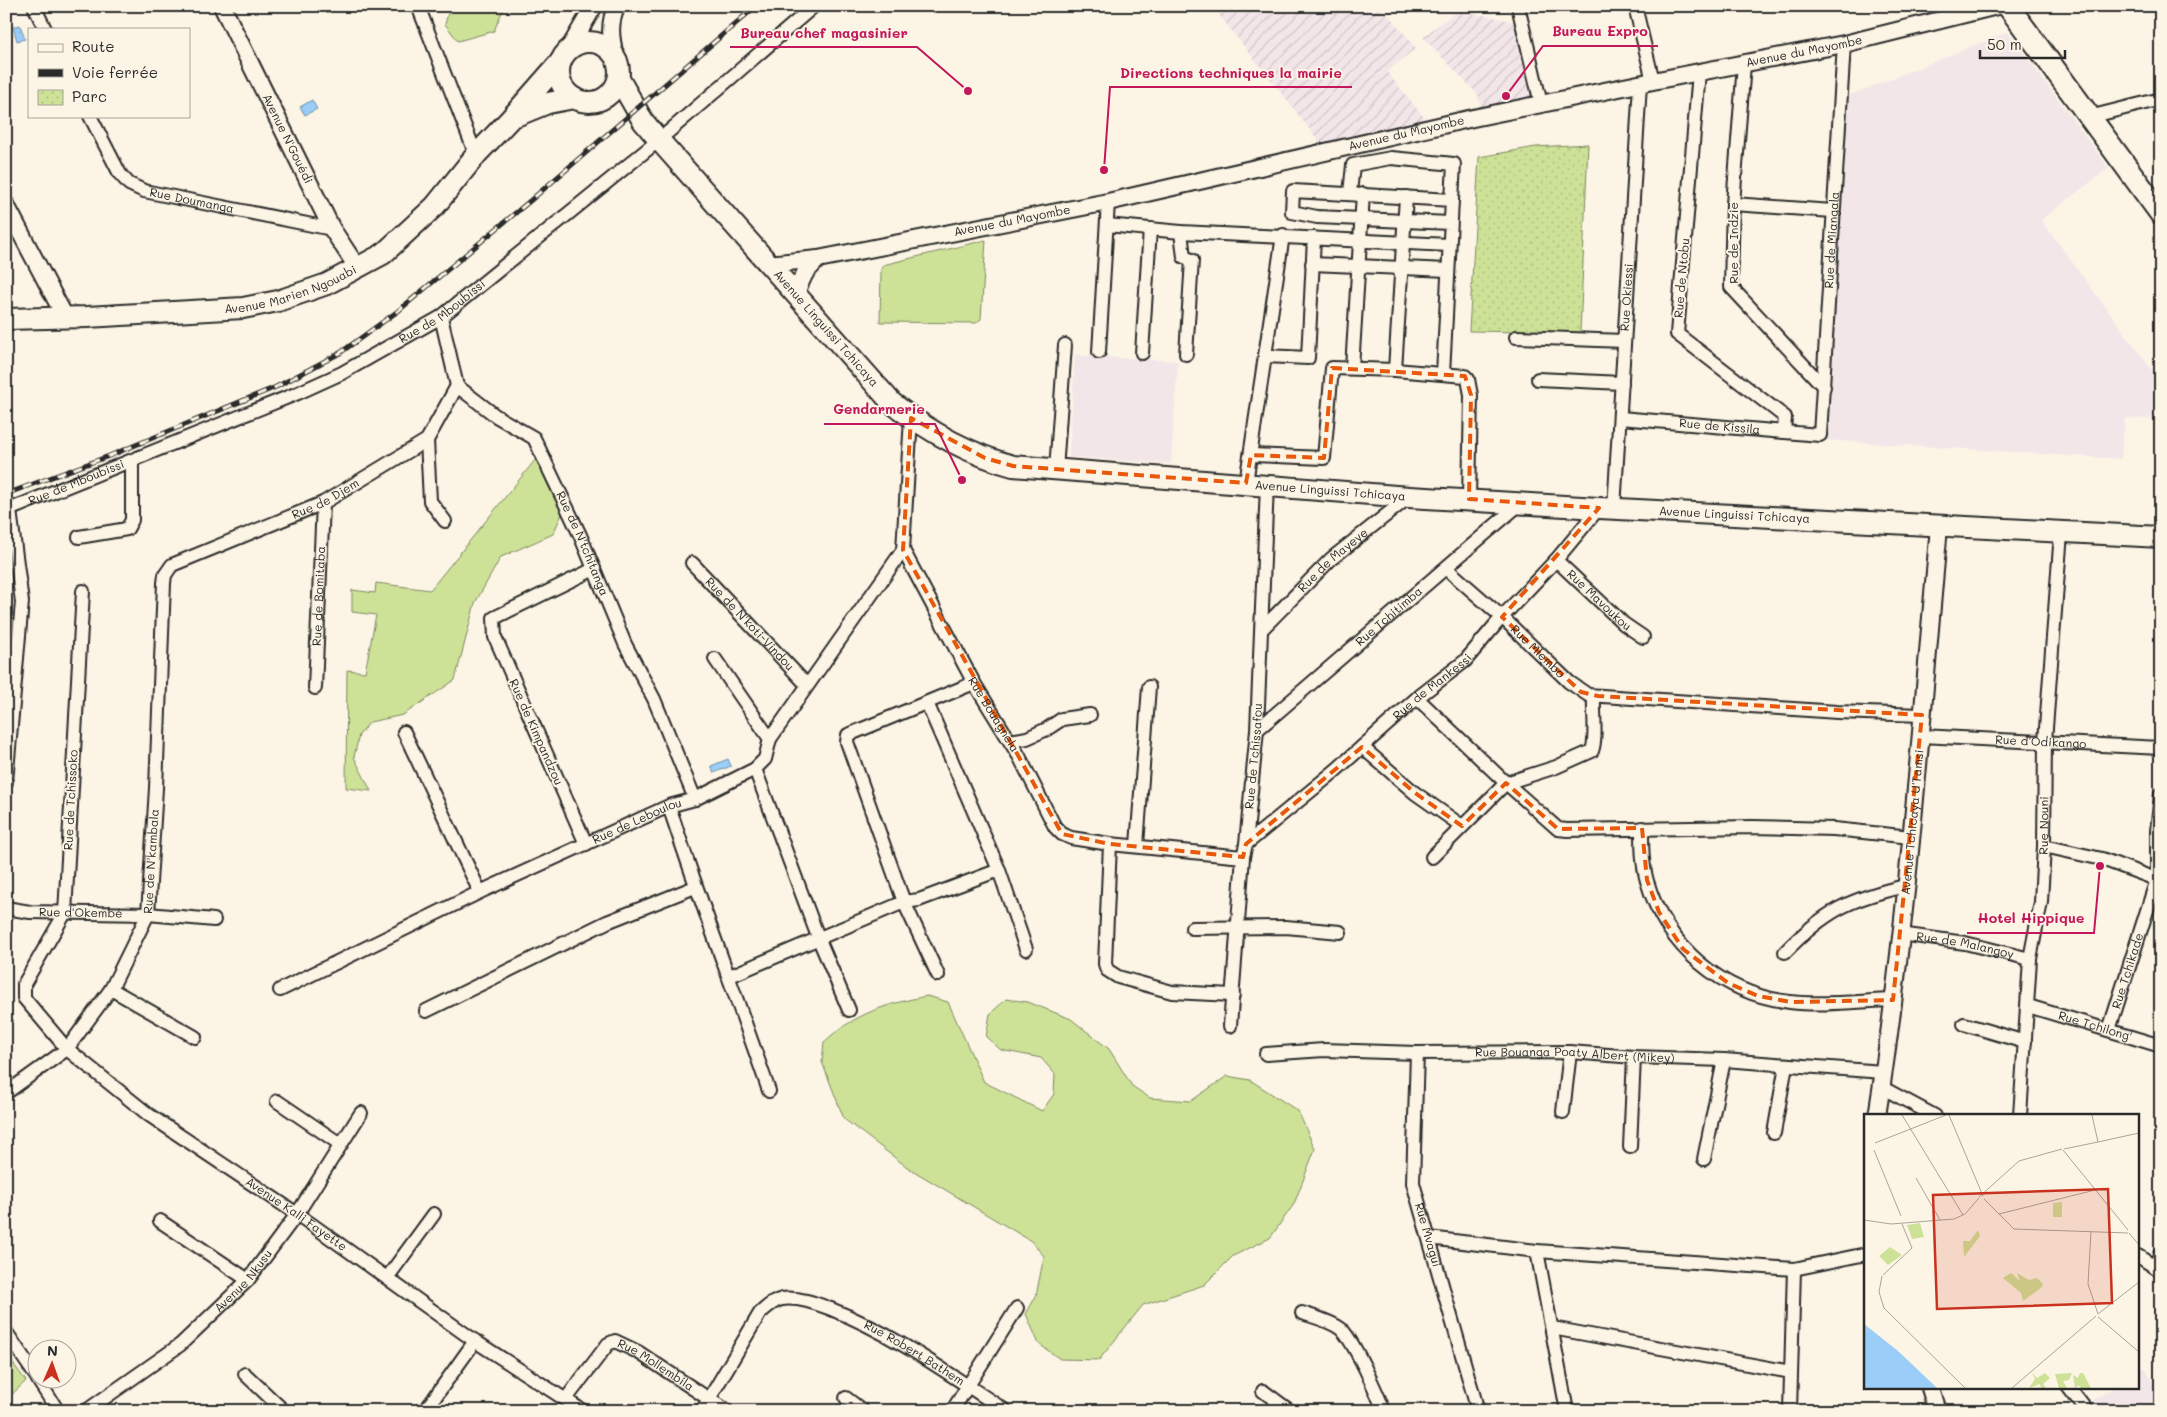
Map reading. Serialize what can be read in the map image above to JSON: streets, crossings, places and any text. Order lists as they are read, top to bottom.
{
  "streets": {
    "main road": ["Avenue Marien Ngouabi", "Avenue Linguissi Tchicaya"],
    "street": [
      "Avenue du Mayombe",
      "Avenue N'Gouédi",
      "Rue Doumanga",
      "Rue de Miangala",
      "Rue de Indzie",
      "Rue de Ntobu",
      "Rue Okiessi",
      "Rue de Mboubissi",
      "Rue de Kissila",
      "Rue de Djem",
      "Rue de N'tchitanga",
      "Rue de Mayeye",
      "Rue de Bomitaba",
      "Rue Mavoukou",
      "Rue Tchitimba",
      "Rue de N'koti-Vindou",
      "Rue Mlembo",
      "Rue de Mankessi",
      "Rue Bouagnela",
      "Rue de Kimpandzou",
      "Rue d'Odikango",
      "Rue de Tchissafou",
      "Rue de Tchissoko",
      "Rue de Leboulou",
      "Avenue Tchicaya U'Tamsi",
      "Rue Nouni",
      "Rue de N'kambala",
      "Rue d'Okembé",
      "Rue de Malangoy",
      "Rue Tchikade",
      "Rue Tchilong'",
      "Rue Bouanga Poaty Albert (Mikey)",
      "Avenue Kalli Fayette",
      "Rue Mvagui",
      "Avenue Nkusu",
      "Rue Robert Bathem",
      "Rue Mollembila"
    ]
  },
  "crossings": [
    ["Avenue du Mayombe", "Rue de Miangala"],
    ["Avenue du Mayombe", "Rue de Indzie"],
    ["Avenue du Mayombe", "Rue de Ntobu"],
    ["Avenue du Mayombe", "Rue Okiessi"],
    ["Avenue du Mayombe", "Avenue Linguissi Tchicaya"],
    ["Avenue N'Gouédi", "Rue Doumanga"],
    ["Avenue N'Gouédi", "Avenue Marien Ngouabi"],
    ["Rue de Miangala", "Rue de Indzie"],
    ["Rue de Miangala", "Rue de Kissila"],
    ["Rue de Ntobu", "Rue de Kissila"],
    ["Rue Okiessi", "Avenue Linguissi Tchicaya"],
    ["Rue Okiessi", "Rue de Kissila"],
    ["Rue Okiessi", "Rue de Mankessi"],
    ["Rue de Mboubissi", "Avenue Linguissi Tchicaya"],
    ["Avenue Linguissi Tchicaya", "Rue de Mayeye"],
    ["Avenue Linguissi Tchicaya", "Rue Tchitimba"],
    ["Avenue Linguissi Tchicaya", "Rue de Mankessi"],
    ["Avenue Linguissi Tchicaya", "Rue de Tchissafou"],
    ["Avenue Linguissi Tchicaya", "Avenue Tchicaya U'Tamsi"],
    ["Avenue Linguissi Tchicaya", "Rue Nouni"],
    ["Rue de Djem", "Rue de N'tchitanga"],
    ["Rue de Djem", "Rue de Bomitaba"],
    ["Rue de Djem", "Rue de N'kambala"],
    ["Rue de N'tchitanga", "Rue de Kimpandzou"],
    ["Rue de N'tchitanga", "Rue de Leboulou"],
    ["Rue de Mayeye", "Rue de Tchissafou"],
    ["Rue Mavoukou", "Rue de Mankessi"],
    ["Rue Tchitimba", "Rue Mlembo"],
    ["Rue Tchitimba", "Rue de Tchissafou"],
    ["Rue Mlembo", "Rue de Mankessi"],
    ["Rue Mlembo", "Avenue Tchicaya U'Tamsi"],
    ["Rue de Mankessi", "Rue Bouagnela"],
    ["Rue de Mankessi", "Rue de Tchissafou"],
    ["Rue Bouagnela", "Rue de Tchissafou"],
    ["Rue de Kimpandzou", "Rue de Leboulou"],
    ["Rue d'Odikango", "Avenue Tchicaya U'Tamsi"],
    ["Rue d'Odikango", "Rue Nouni"],
    ["Rue de Tchissoko", "Rue d'Okembé"],
    ["Rue de Tchissoko", "Avenue Kalli Fayette"],
    ["Avenue Tchicaya U'Tamsi", "Rue de Malangoy"],
    ["Avenue Tchicaya U'Tamsi", "Rue Bouanga Poaty Albert (Mikey)"],
    ["Rue Nouni", "Rue de Malangoy"],
    ["Rue Nouni", "Rue Tchilong'"],
    ["Rue de N'kambala", "Rue d'Okembé"],
    ["Rue de N'kambala", "Avenue Kalli Fayette"],
    ["Rue Tchikade", "Rue Tchilong'"],
    ["Rue Bouanga Poaty Albert (Mikey)", "Rue Mvagui"],
    ["Avenue Kalli Fayette", "Avenue Nkusu"],
    ["Avenue Kalli Fayette", "Rue Mollembila"],
    ["Rue Robert Bathem", "Rue Mollembila"]
  ],
  "places": [
    "Bureau chef magasinier",
    "Bureau Expro",
    "Directions techniques la mairie",
    "Gendarmerie",
    "Hotel Hippique"
  ],
  "legend": ["Route", "Voie ferrée", "Parc"],
  "scale_bar": "50 m",
  "north": "top"
}
